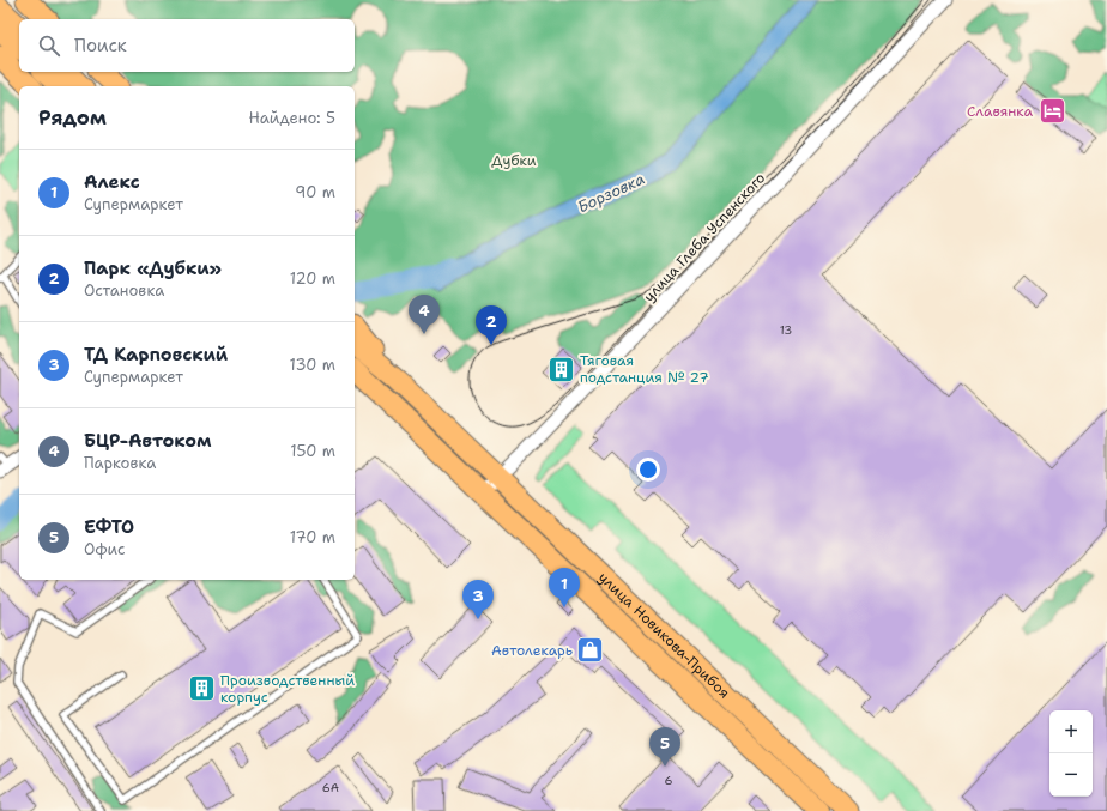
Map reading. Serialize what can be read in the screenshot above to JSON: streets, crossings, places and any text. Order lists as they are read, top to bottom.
{
  "streets": {
    "main road": ["улица Новикова-Прибоя"],
    "street": ["улица Глеба Успенского"]
  },
  "crossings": [
    ["улица Глеба Успенского", "улица Новикова-Прибоя"]
  ],
  "water": ["Борзовка"],
  "parks": ["Дубки"],
  "places": {
    "hotel": ["Славянка"],
    "building": ["Тяговая подстанция № 27", "Производственный корпус"],
    "shop": ["Автолекарь"]
  },
  "house_numbers": ["13", "6", "6А"],
  "page": {
    "search": "Поиск",
    "heading": ["Рядом", "Найдено: 5"],
    "list": [
      {
        "mark": "1",
        "name": "Алекс",
        "note": "Супермаркет",
        "value": "90 m"
      },
      {
        "mark": "2",
        "name": "Парк «Дубки»",
        "note": "Остановка",
        "value": "120 m"
      },
      {
        "mark": "3",
        "name": "ТД Карповский",
        "note": "Супермаркет",
        "value": "130 m"
      },
      {
        "mark": "4",
        "name": "БЦР-Автоком",
        "note": "Парковка",
        "value": "150 m"
      },
      {
        "mark": "5",
        "name": "ЕФТО",
        "note": "Офис",
        "value": "170 m"
      }
    ],
    "pins": [
      "4",
      "2",
      "1",
      "3",
      "5"
    ],
    "map_buttons": ["+", "−"]
  }
}
